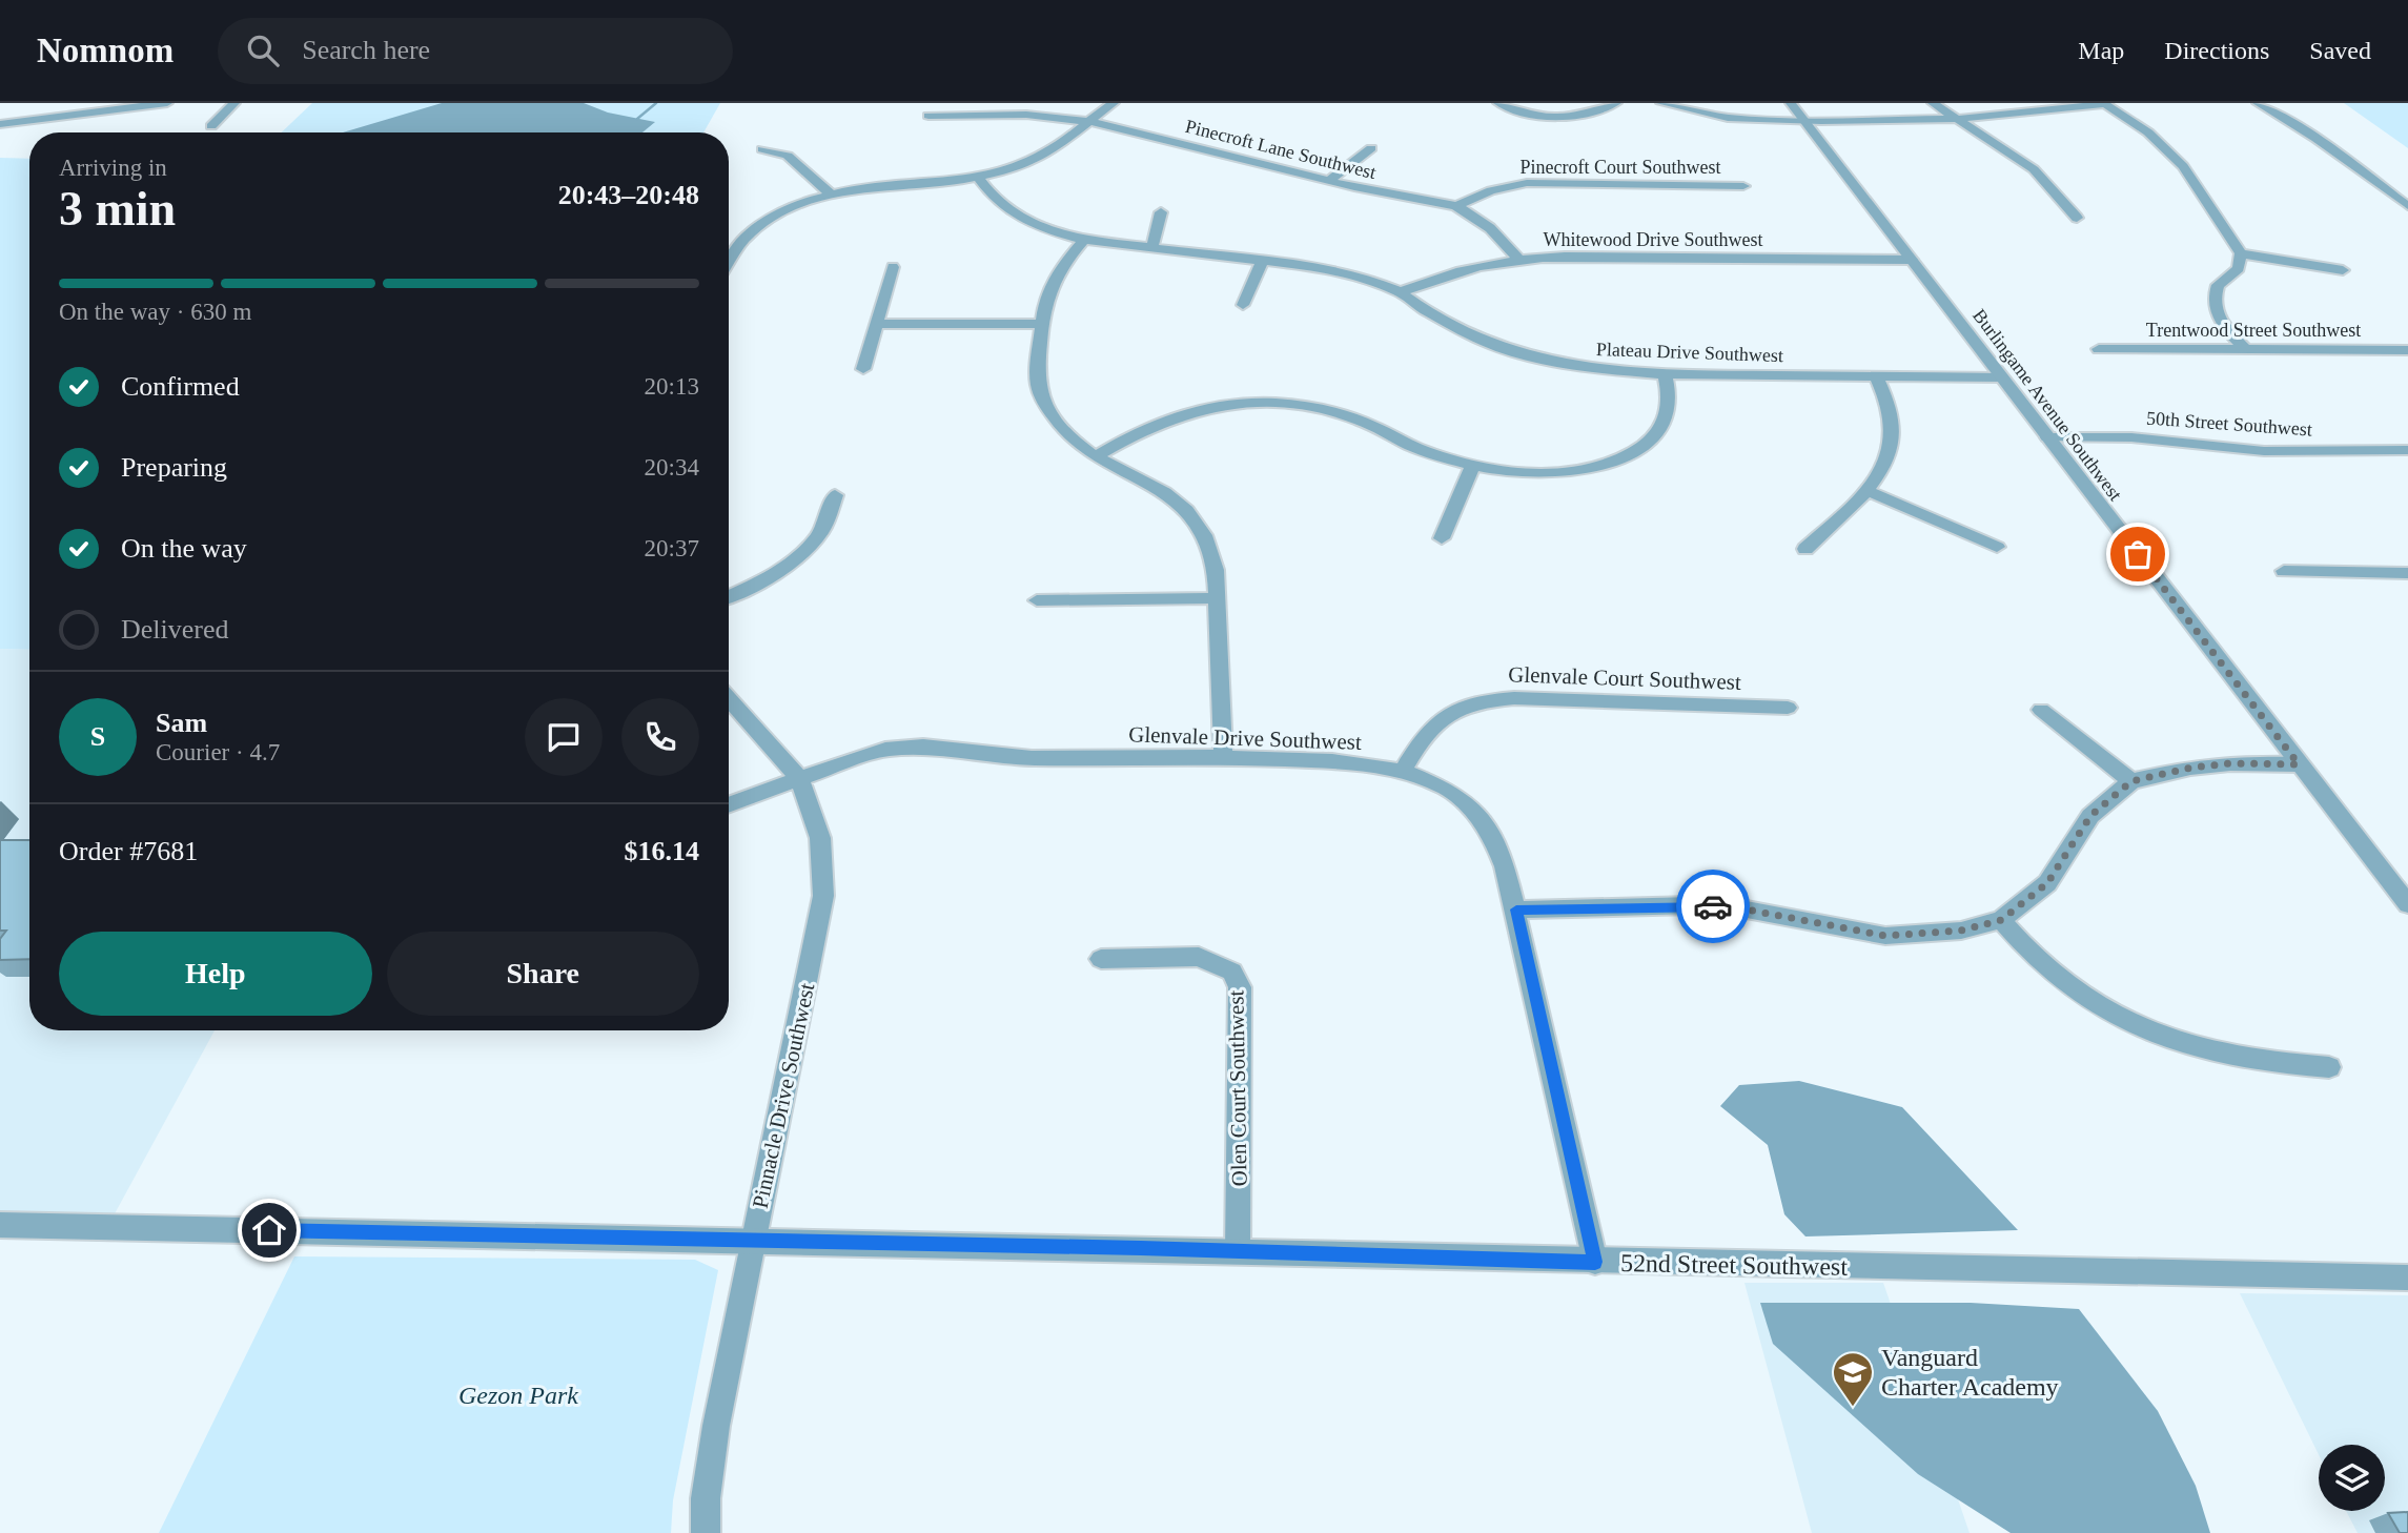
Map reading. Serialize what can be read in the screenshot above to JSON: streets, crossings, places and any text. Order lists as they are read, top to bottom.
{
  "streets": {
    "street": [
      "Pinecroft Lane Southwest",
      "Pinecroft Court Southwest",
      "Whitewood Drive Southwest",
      "Trentwood Street Southwest",
      "Plateau Drive Southwest",
      "Burlingame Avenue Southwest",
      "50th Street Southwest",
      "Glenvale Court Southwest",
      "Glenvale Drive Southwest",
      "Olen Court Southwest",
      "Pinnacle Drive Southwest",
      "52nd Street Southwest"
    ]
  },
  "crossings": [
    ["Pinecroft Lane Southwest", "Pinecroft Court Southwest"],
    ["Pinecroft Lane Southwest", "Whitewood Drive Southwest"],
    ["Whitewood Drive Southwest", "Plateau Drive Southwest"],
    ["Whitewood Drive Southwest", "Burlingame Avenue Southwest"],
    ["Plateau Drive Southwest", "Burlingame Avenue Southwest"],
    ["Burlingame Avenue Southwest", "50th Street Southwest"],
    ["Glenvale Court Southwest", "Glenvale Drive Southwest"],
    ["Glenvale Drive Southwest", "Pinnacle Drive Southwest"],
    ["Glenvale Drive Southwest", "52nd Street Southwest"],
    ["Olen Court Southwest", "52nd Street Southwest"],
    ["Pinnacle Drive Southwest", "52nd Street Southwest"]
  ],
  "parks": ["Gezon Park"],
  "places": {
    "school or university": ["Vanguard Charter Academy"]
  },
  "page": {
    "header": "Nomnom",
    "search": "Search here",
    "nav": ["Map", "Directions", "Saved"],
    "heading": ["3 min", "Arriving in", "20:43–20:48"],
    "panel": [
      "Sam",
      "Courier · 4.7",
      "Order #7681",
      "$16.14"
    ],
    "bar": "On the way · 630 m",
    "list": [
      ["Confirmed", "20:13"],
      ["Preparing", "20:34"],
      ["On the way", "20:37"],
      "Delivered"
    ],
    "round": "S",
    "buttons": ["Help", "Share"]
  }
}
